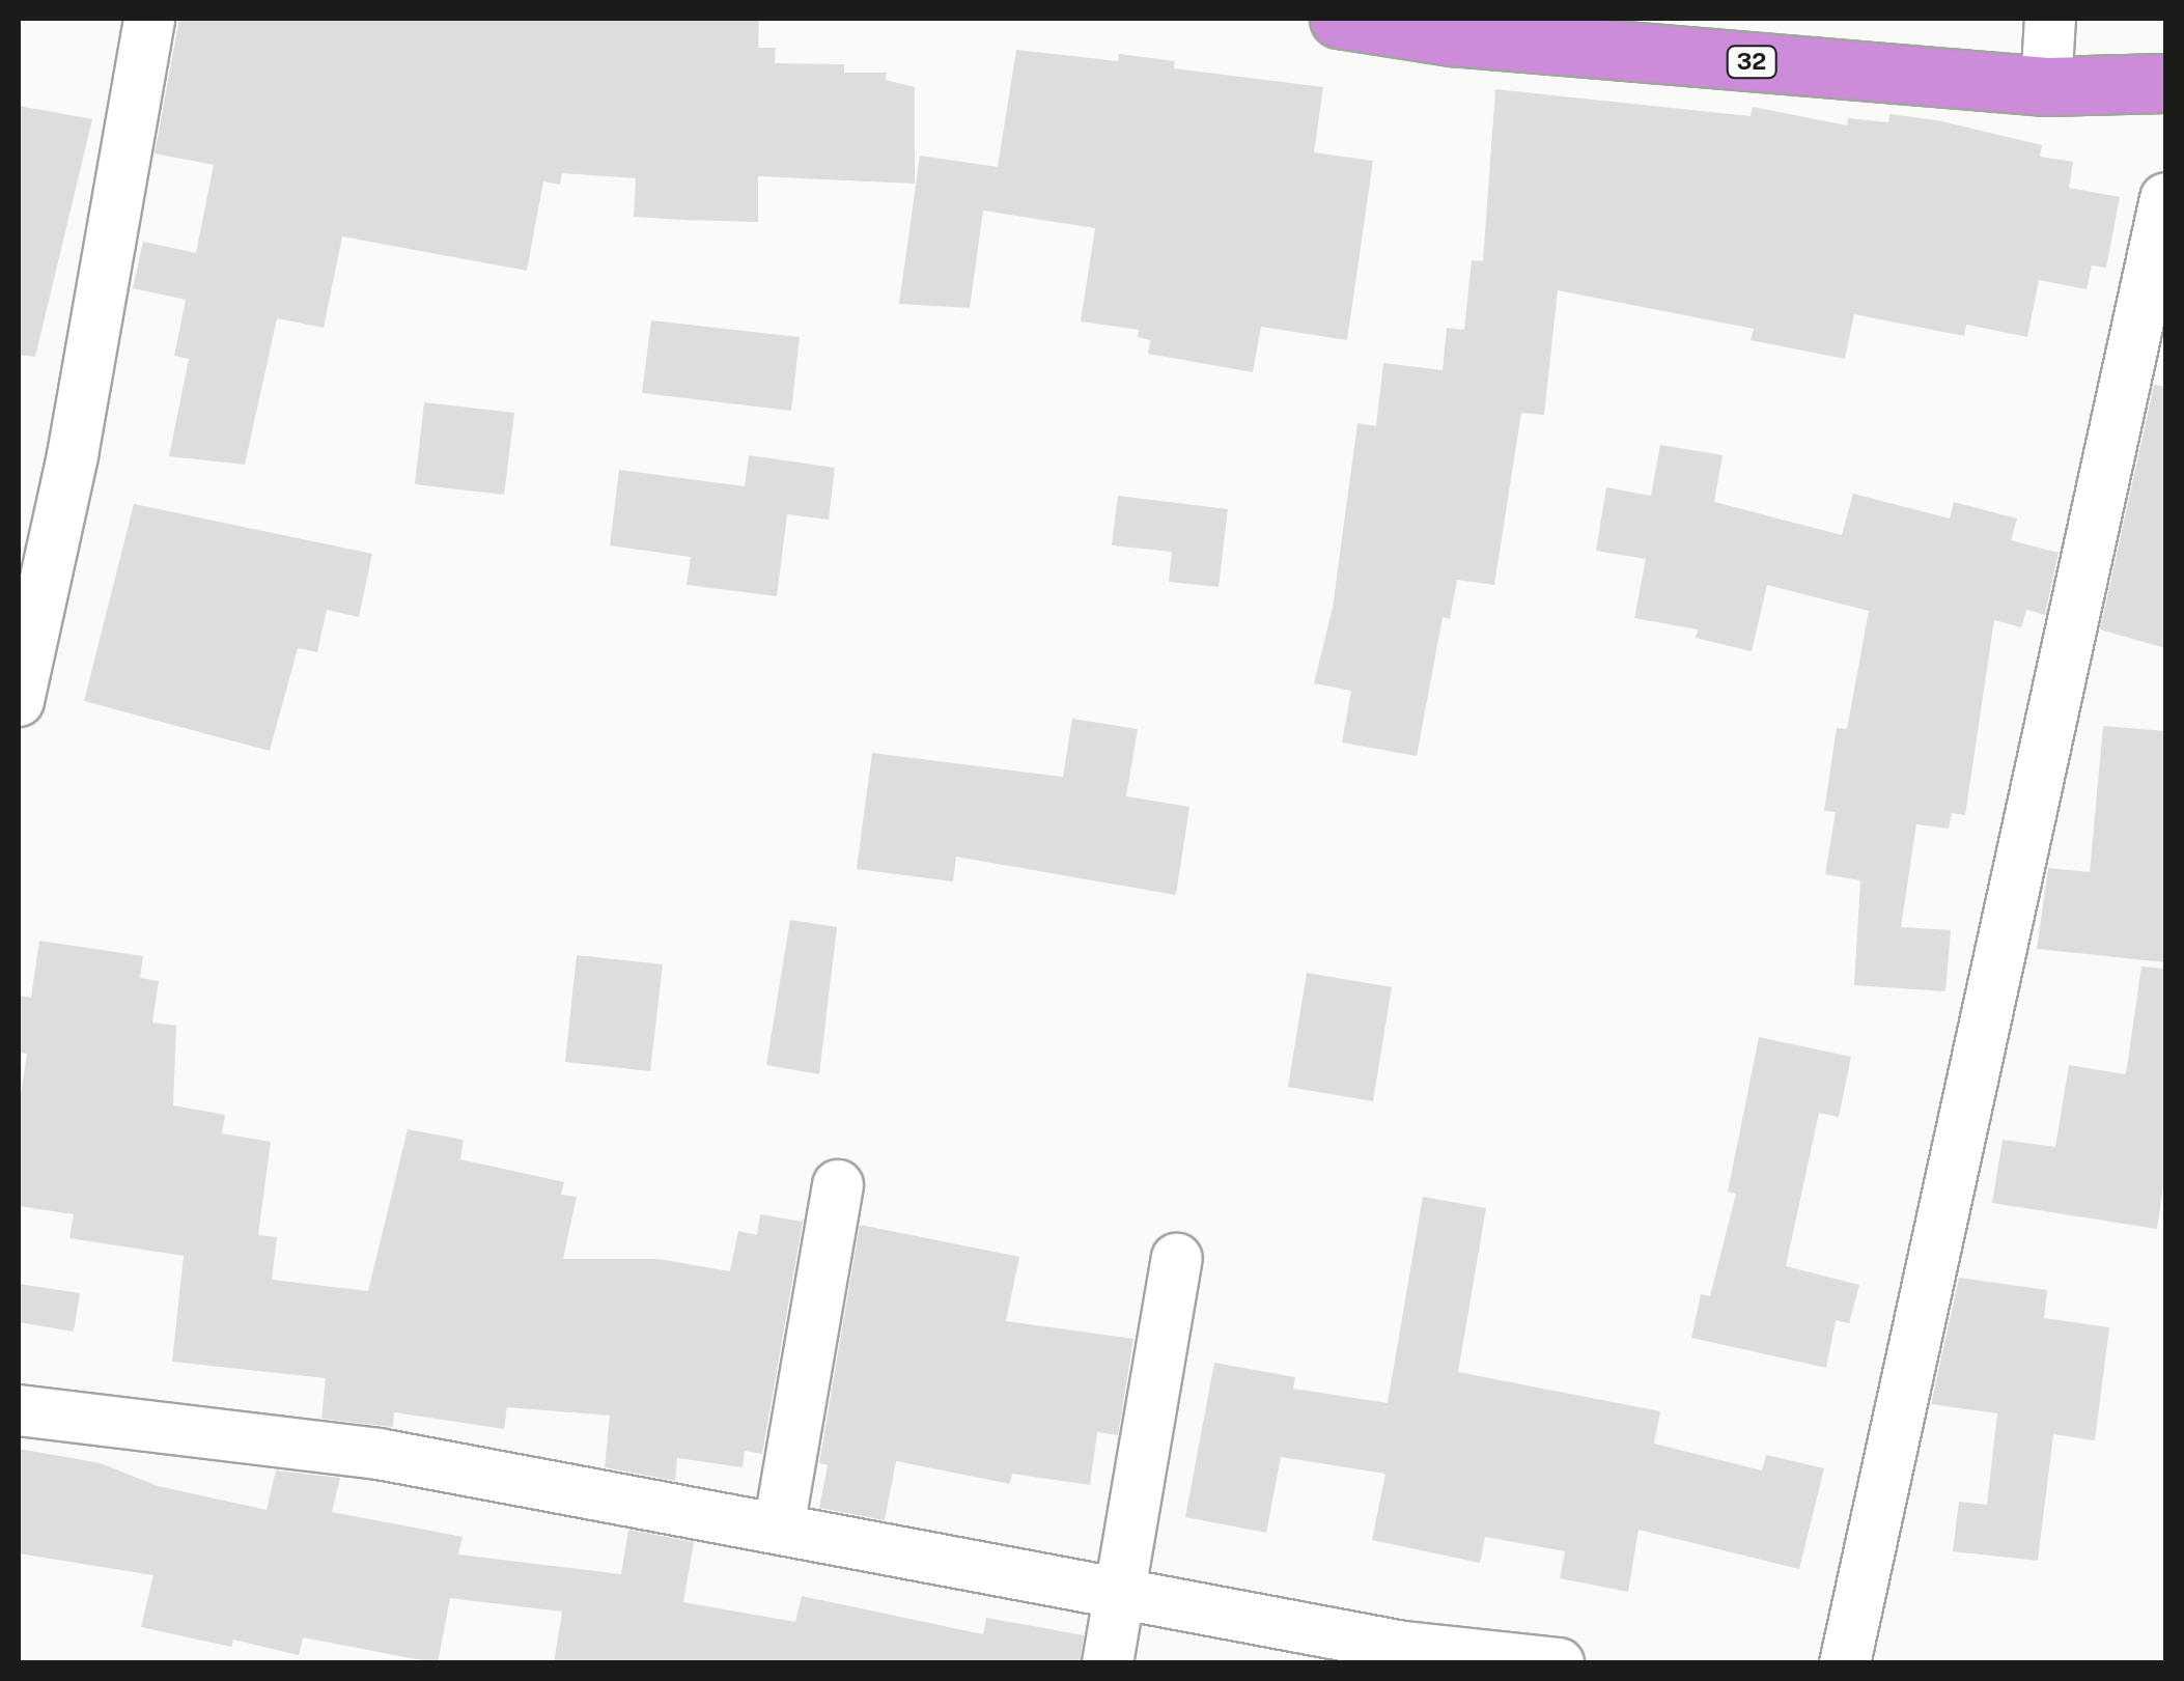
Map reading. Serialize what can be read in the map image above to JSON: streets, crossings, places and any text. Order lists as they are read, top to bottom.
{
  "streets": {
    "highway": ["32"]
  }
}
